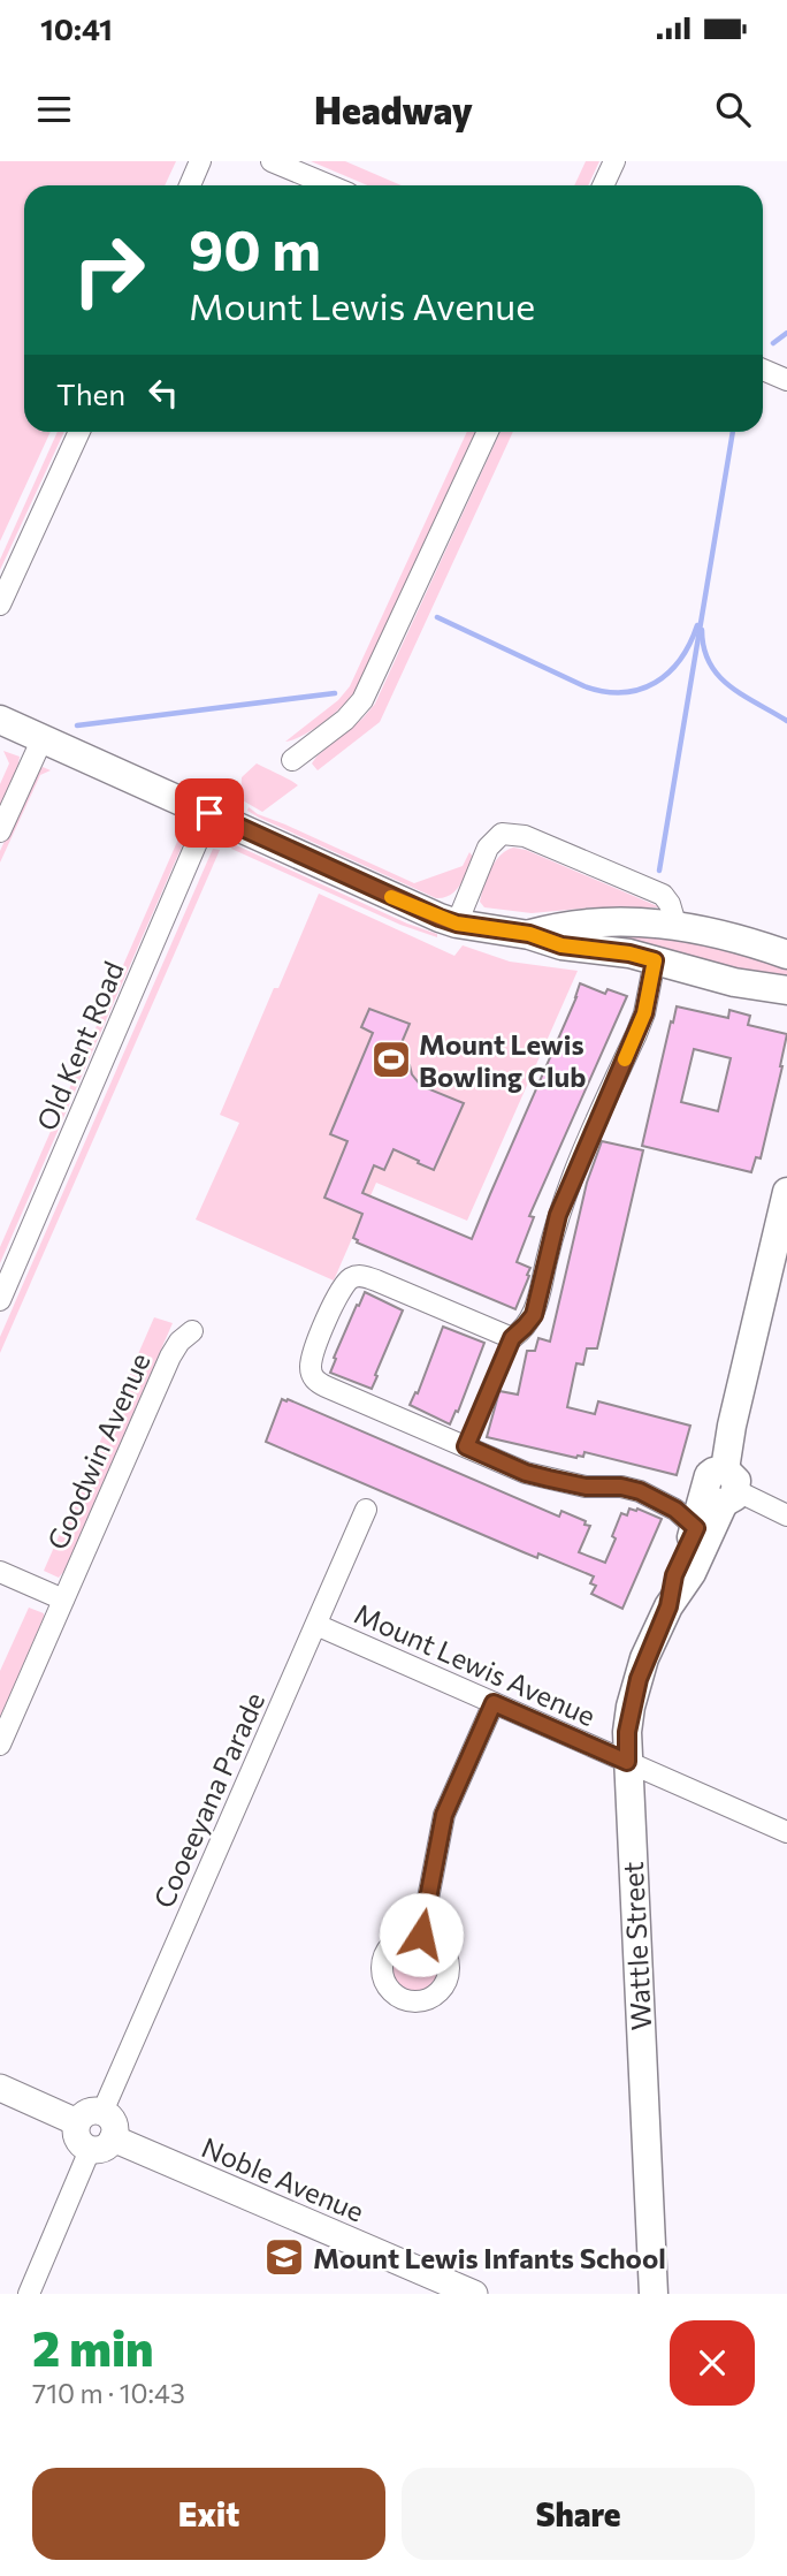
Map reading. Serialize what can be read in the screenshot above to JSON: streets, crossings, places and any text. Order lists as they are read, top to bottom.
{
  "streets": {
    "main road": ["Wattle Street"],
    "street": [
      "Old Kent Road",
      "Goodwin Avenue",
      "Mount Lewis Avenue",
      "Cooeeyana Parade",
      "Noble Avenue"
    ]
  },
  "crossings": [
    ["Mount Lewis Avenue", "Cooeeyana Parade"],
    ["Mount Lewis Avenue", "Wattle Street"],
    ["Cooeeyana Parade", "Noble Avenue"]
  ],
  "places": {
    "sports": ["Mount Lewis Bowling Club"],
    "school or university": ["Mount Lewis Infants School"]
  },
  "page": {
    "status": "10:41",
    "header": "Headway",
    "turn": ["90 m", "Mount Lewis Avenue"],
    "then": "Then",
    "heading": ["2 min", "710 m · 10:43"],
    "buttons": ["Exit", "Share"]
  }
}
